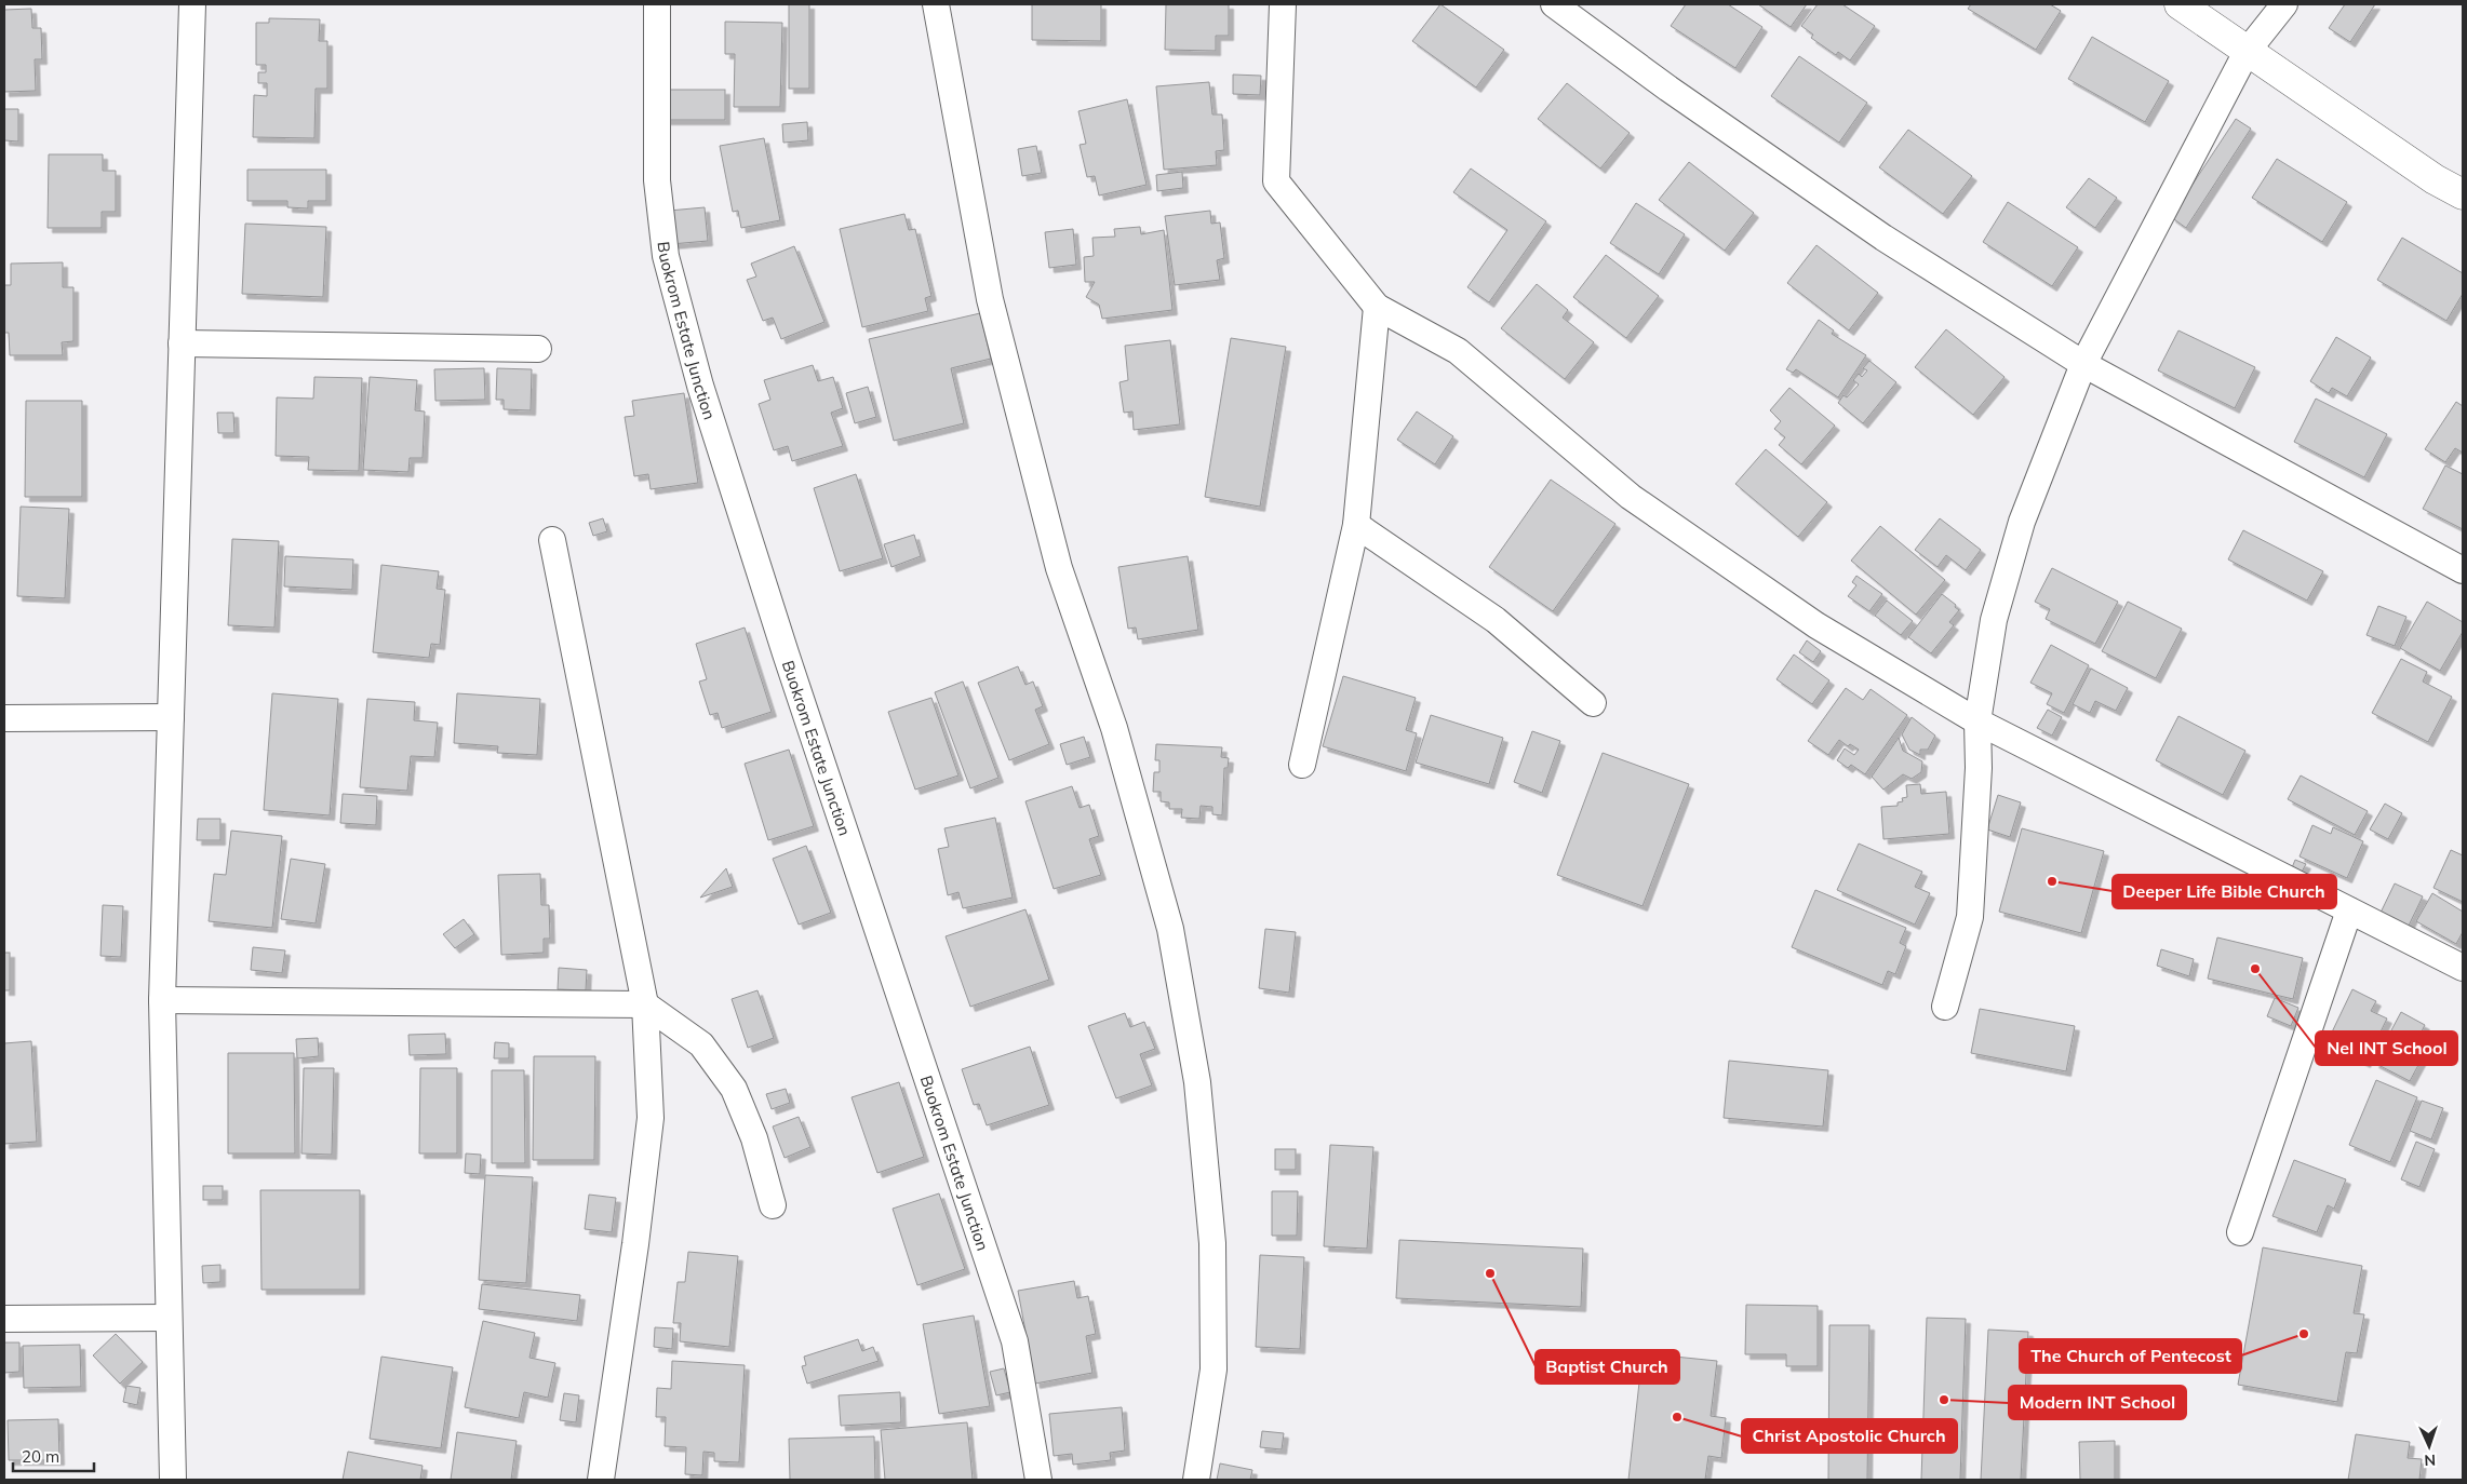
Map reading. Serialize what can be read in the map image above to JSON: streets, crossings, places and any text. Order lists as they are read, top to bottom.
{
  "streets": {
    "street": ["Buokrom Estate Junction"]
  },
  "places": [
    "Deeper Life Bible Church",
    "Nel INT School",
    "Baptist Church",
    "The Church of Pentecost",
    "Modern INT School",
    "Christ Apostolic Church"
  ],
  "scale_bar": "20 m",
  "north": "bottom"
}
